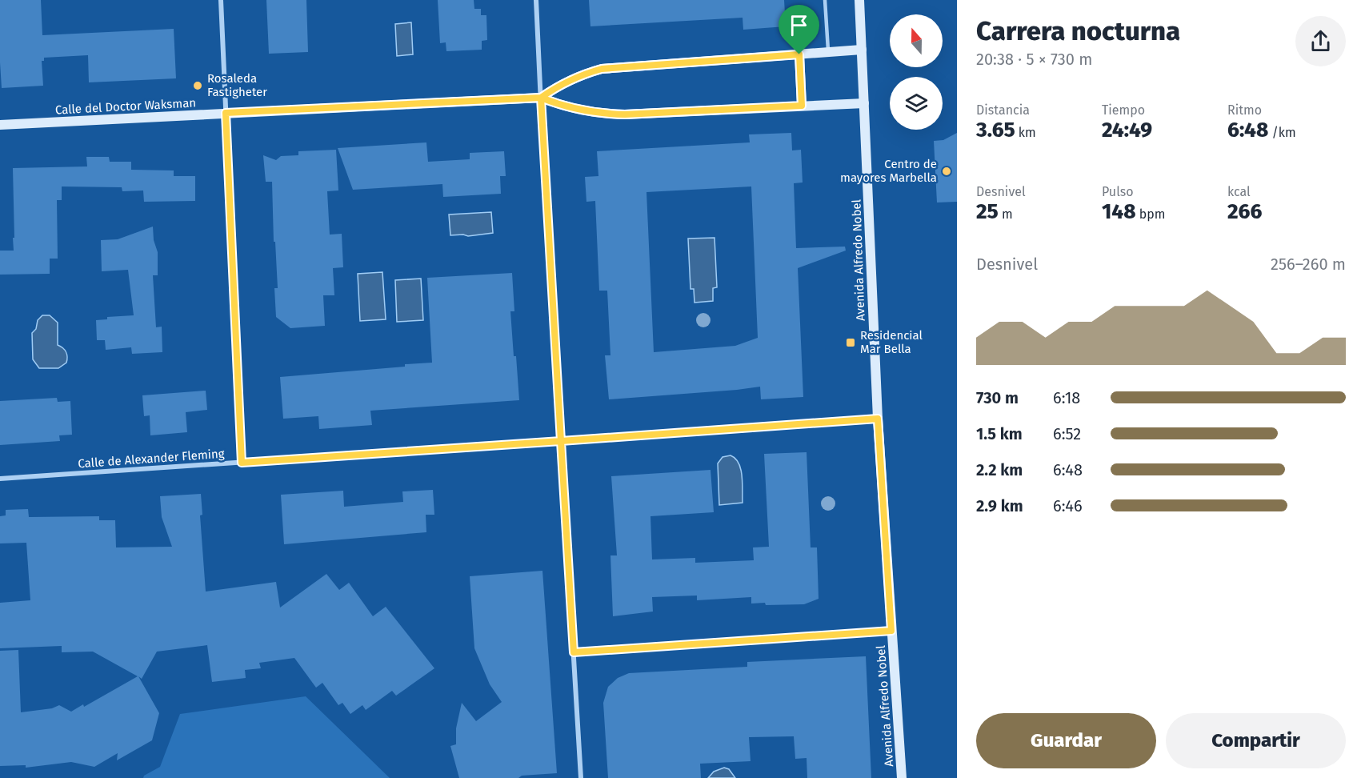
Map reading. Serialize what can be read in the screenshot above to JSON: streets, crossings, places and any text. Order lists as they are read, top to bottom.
{
  "streets": {
    "main road": ["Calle del Doctor Waksman", "Avenida Alfredo Nobel"],
    "street": ["Calle de Alexander Fleming"]
  },
  "crossings": [
    ["Calle del Doctor Waksman", "Avenida Alfredo Nobel"],
    ["Avenida Alfredo Nobel", "Calle de Alexander Fleming"]
  ],
  "places": {
    "other": ["Rosaleda Fastigheter", "Centro de mayores Marbella"],
    "transit": ["Residencial Mar Bella"]
  },
  "north": "top",
  "page": {
    "heading": ["Carrera nocturna", "20:38 · 5 × 730 m"],
    "stats": [
      ["Distancia", "3.65 km"],
      ["Tiempo", "24:49"],
      ["Ritmo", "6:48 /km"],
      ["Desnivel", "25 m"],
      ["Pulso", "148 bpm"],
      ["kcal", "266"]
    ],
    "chart": ["Desnivel", "256–260 m"],
    "list": [
      {
        "name": "730 m",
        "note": "6:18"
      },
      {
        "name": "1.5 km",
        "note": "6:52"
      },
      {
        "name": "2.2 km",
        "note": "6:48"
      },
      {
        "name": "2.9 km",
        "note": "6:46"
      }
    ],
    "buttons": ["Guardar", "Compartir"]
  }
}
